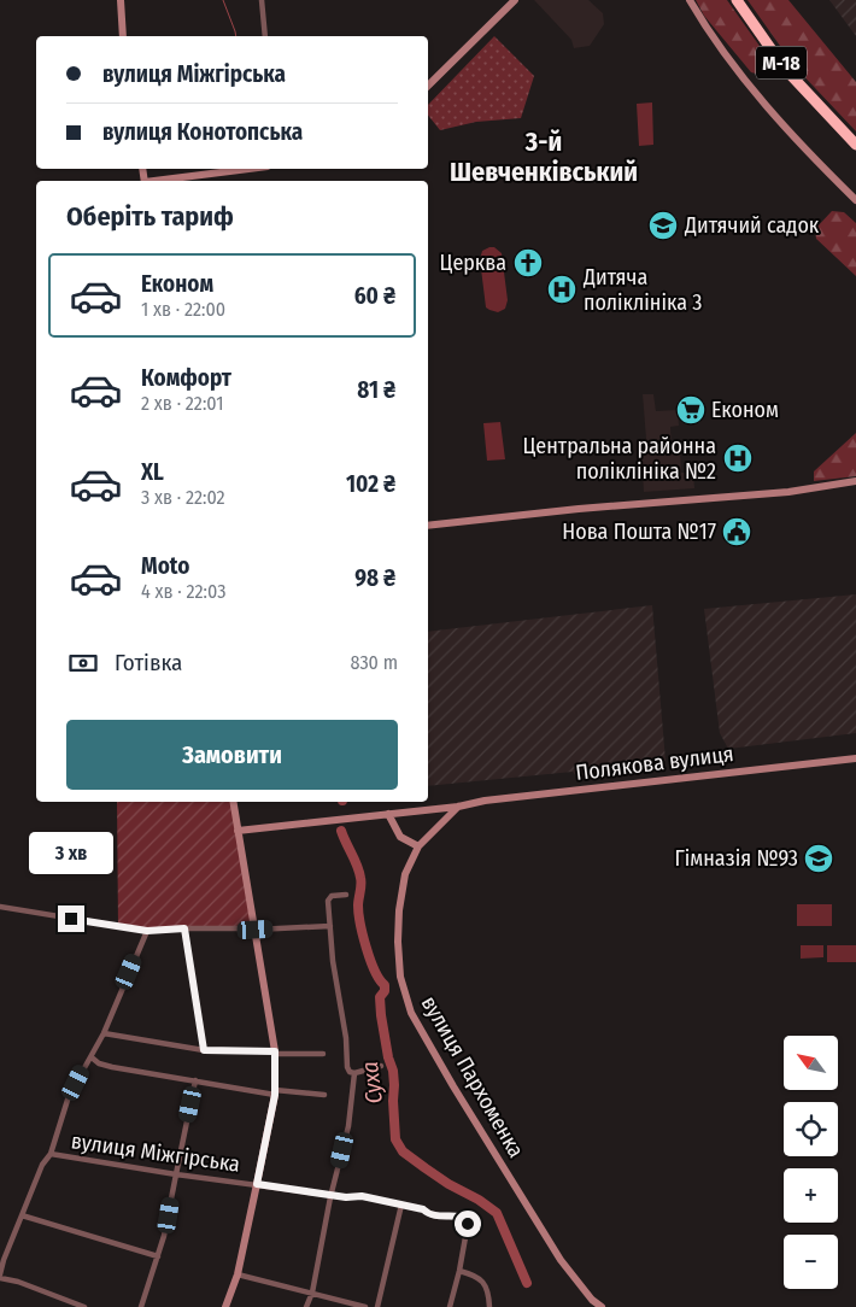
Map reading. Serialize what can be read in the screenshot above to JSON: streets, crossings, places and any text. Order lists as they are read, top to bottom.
{
  "streets": {
    "highway": ["М-18"],
    "street": ["Полякова вулиця", "вулиця Пархоменка", "вулиця Міжгірська"]
  },
  "districts": ["3-й Шевченківський"],
  "water": ["Суха"],
  "places": {
    "school or university": ["Дитячий садок", "Гімназія №93"],
    "church": ["Церква"],
    "hospital": ["Дитяча поліклініка 3", "Центральна районна поліклініка №2"],
    "supermarket": ["Економ"],
    "public building": ["Нова Пошта №17"]
  },
  "north": "top left",
  "page": {
    "banner": ["вулиця Міжгірська", "вулиця Конотопська"],
    "heading": "Оберіть тариф",
    "list": [
      {
        "name": "Економ",
        "note": "1 хв · 22:00",
        "value": "60 ₴"
      },
      {
        "name": "Комфорт",
        "note": "2 хв · 22:01",
        "value": "81 ₴"
      },
      {
        "name": "XL",
        "note": "3 хв · 22:02",
        "value": "102 ₴"
      },
      {
        "name": "Moto",
        "note": "4 хв · 22:03",
        "value": "98 ₴"
      }
    ],
    "pay": ["Готівка", "830 m"],
    "buttons": "Замовити",
    "bubble": "3 хв",
    "map_buttons": ["+", "−"]
  }
}
